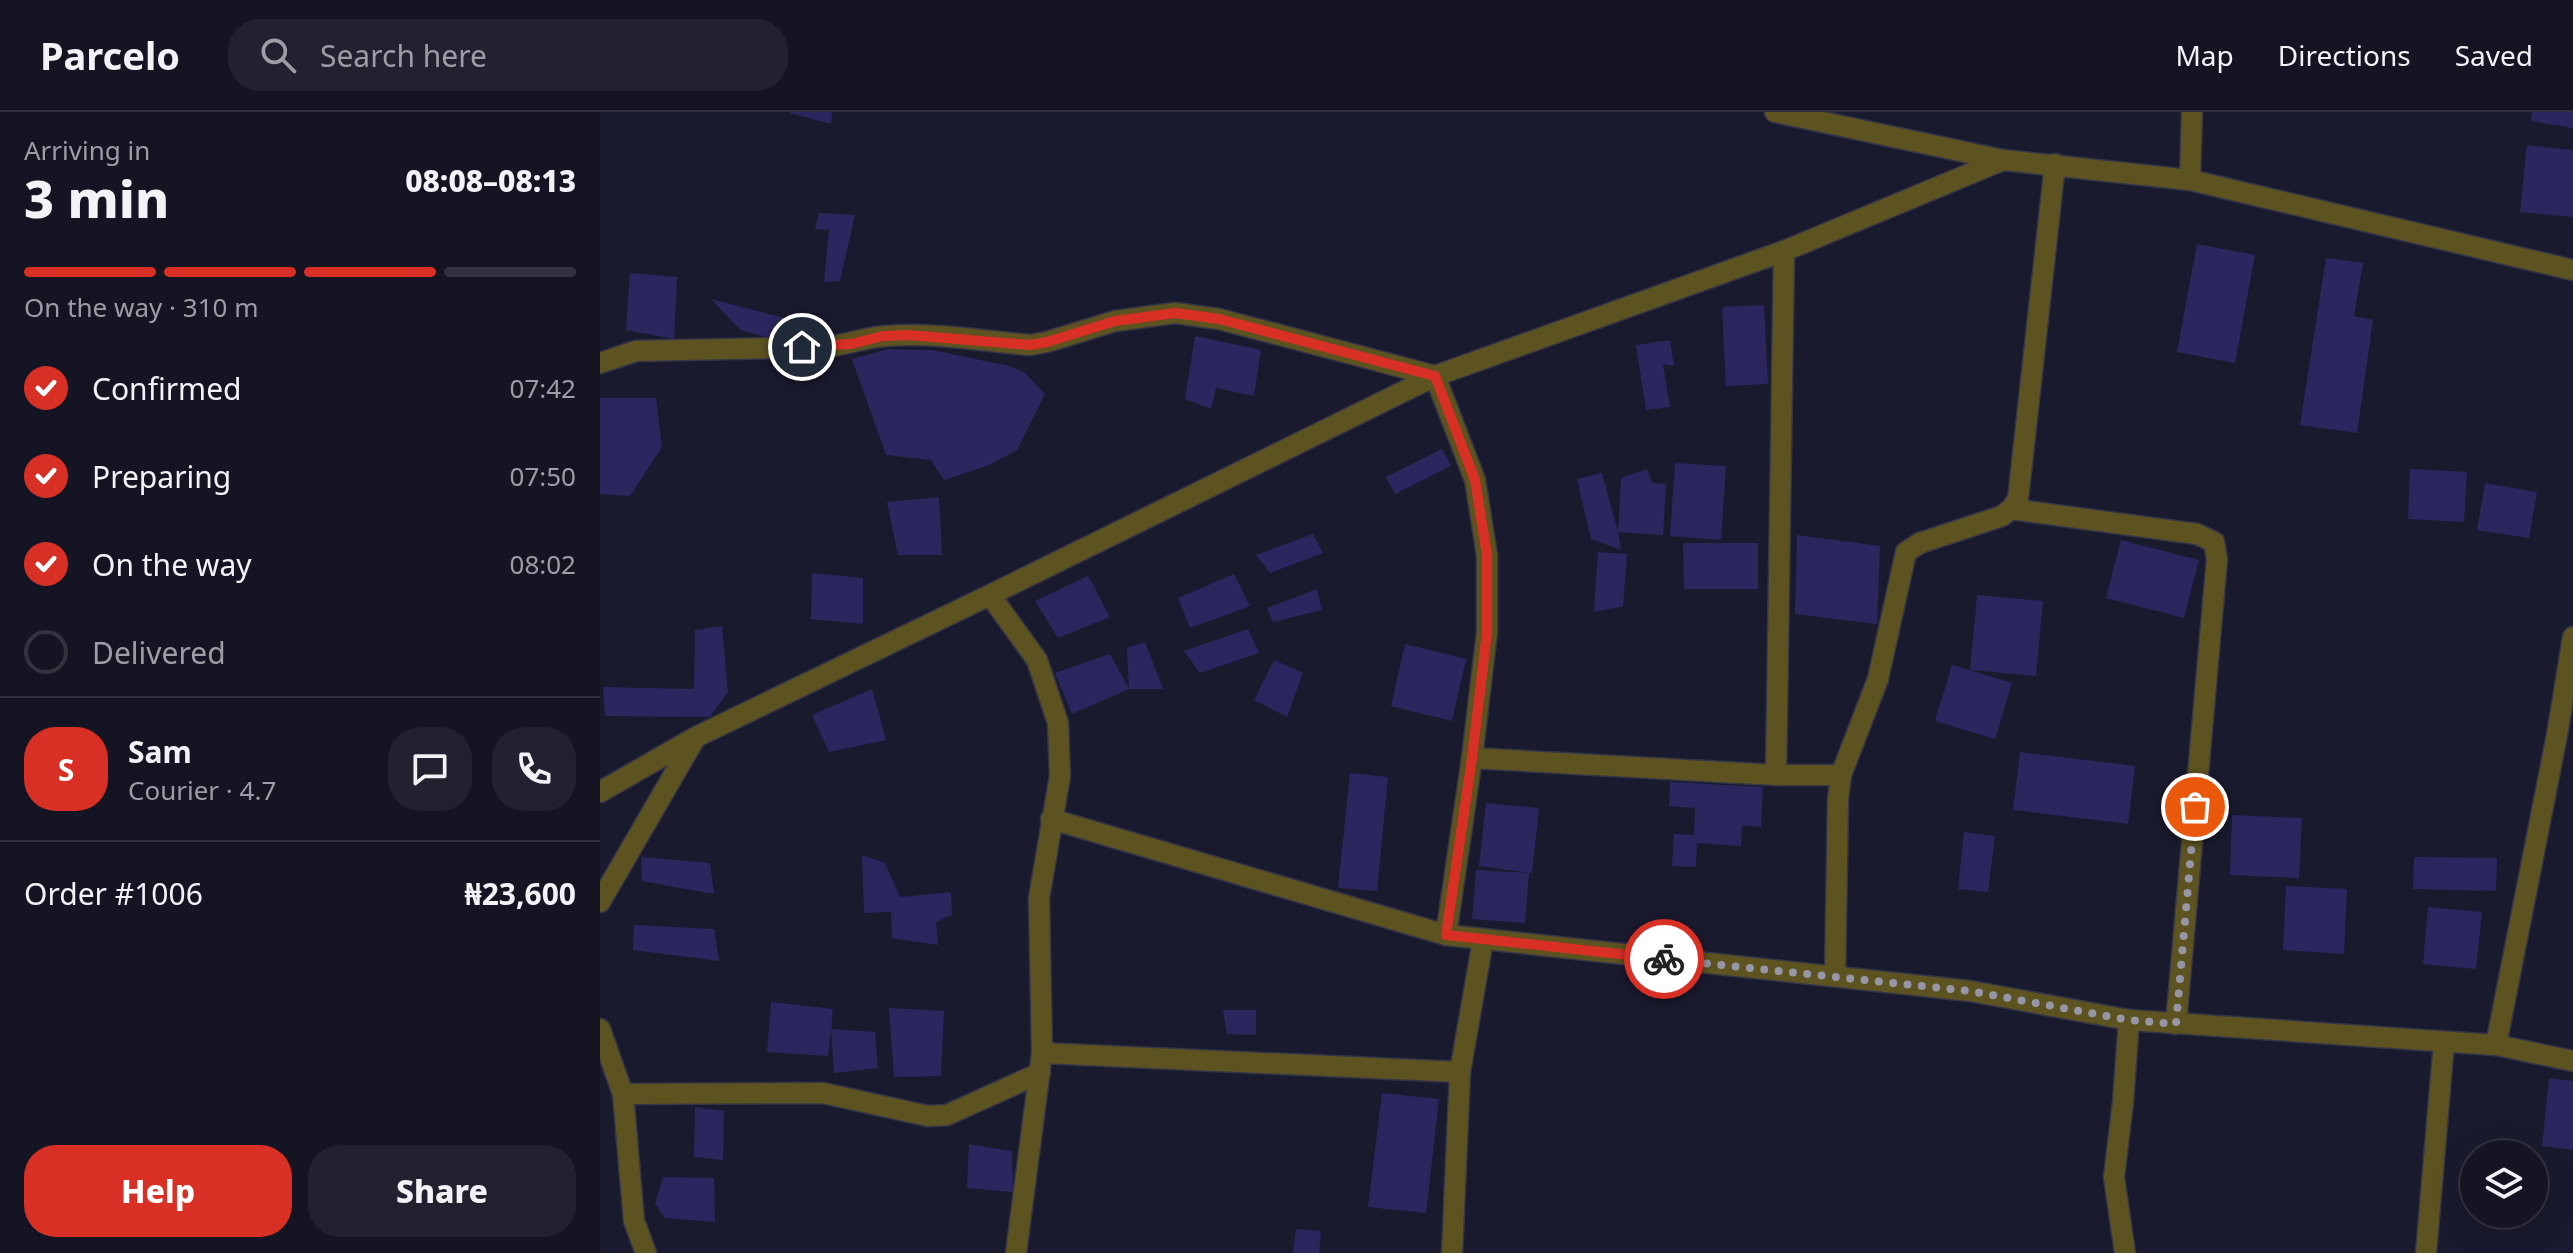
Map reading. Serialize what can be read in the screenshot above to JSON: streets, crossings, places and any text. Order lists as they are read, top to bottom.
{
  "page": {
    "header": "Parcelo",
    "search": "Search here",
    "nav": ["Map", "Directions", "Saved"],
    "heading": ["3 min", "Arriving in", "08:08–08:13"],
    "panel": [
      "Sam",
      "Courier · 4.7",
      "Order #1006",
      "₦23,600"
    ],
    "bar": "On the way · 310 m",
    "list": [
      ["Confirmed", "07:42"],
      ["Preparing", "07:50"],
      ["On the way", "08:02"],
      "Delivered"
    ],
    "round": "S",
    "buttons": ["Help", "Share"]
  }
}
